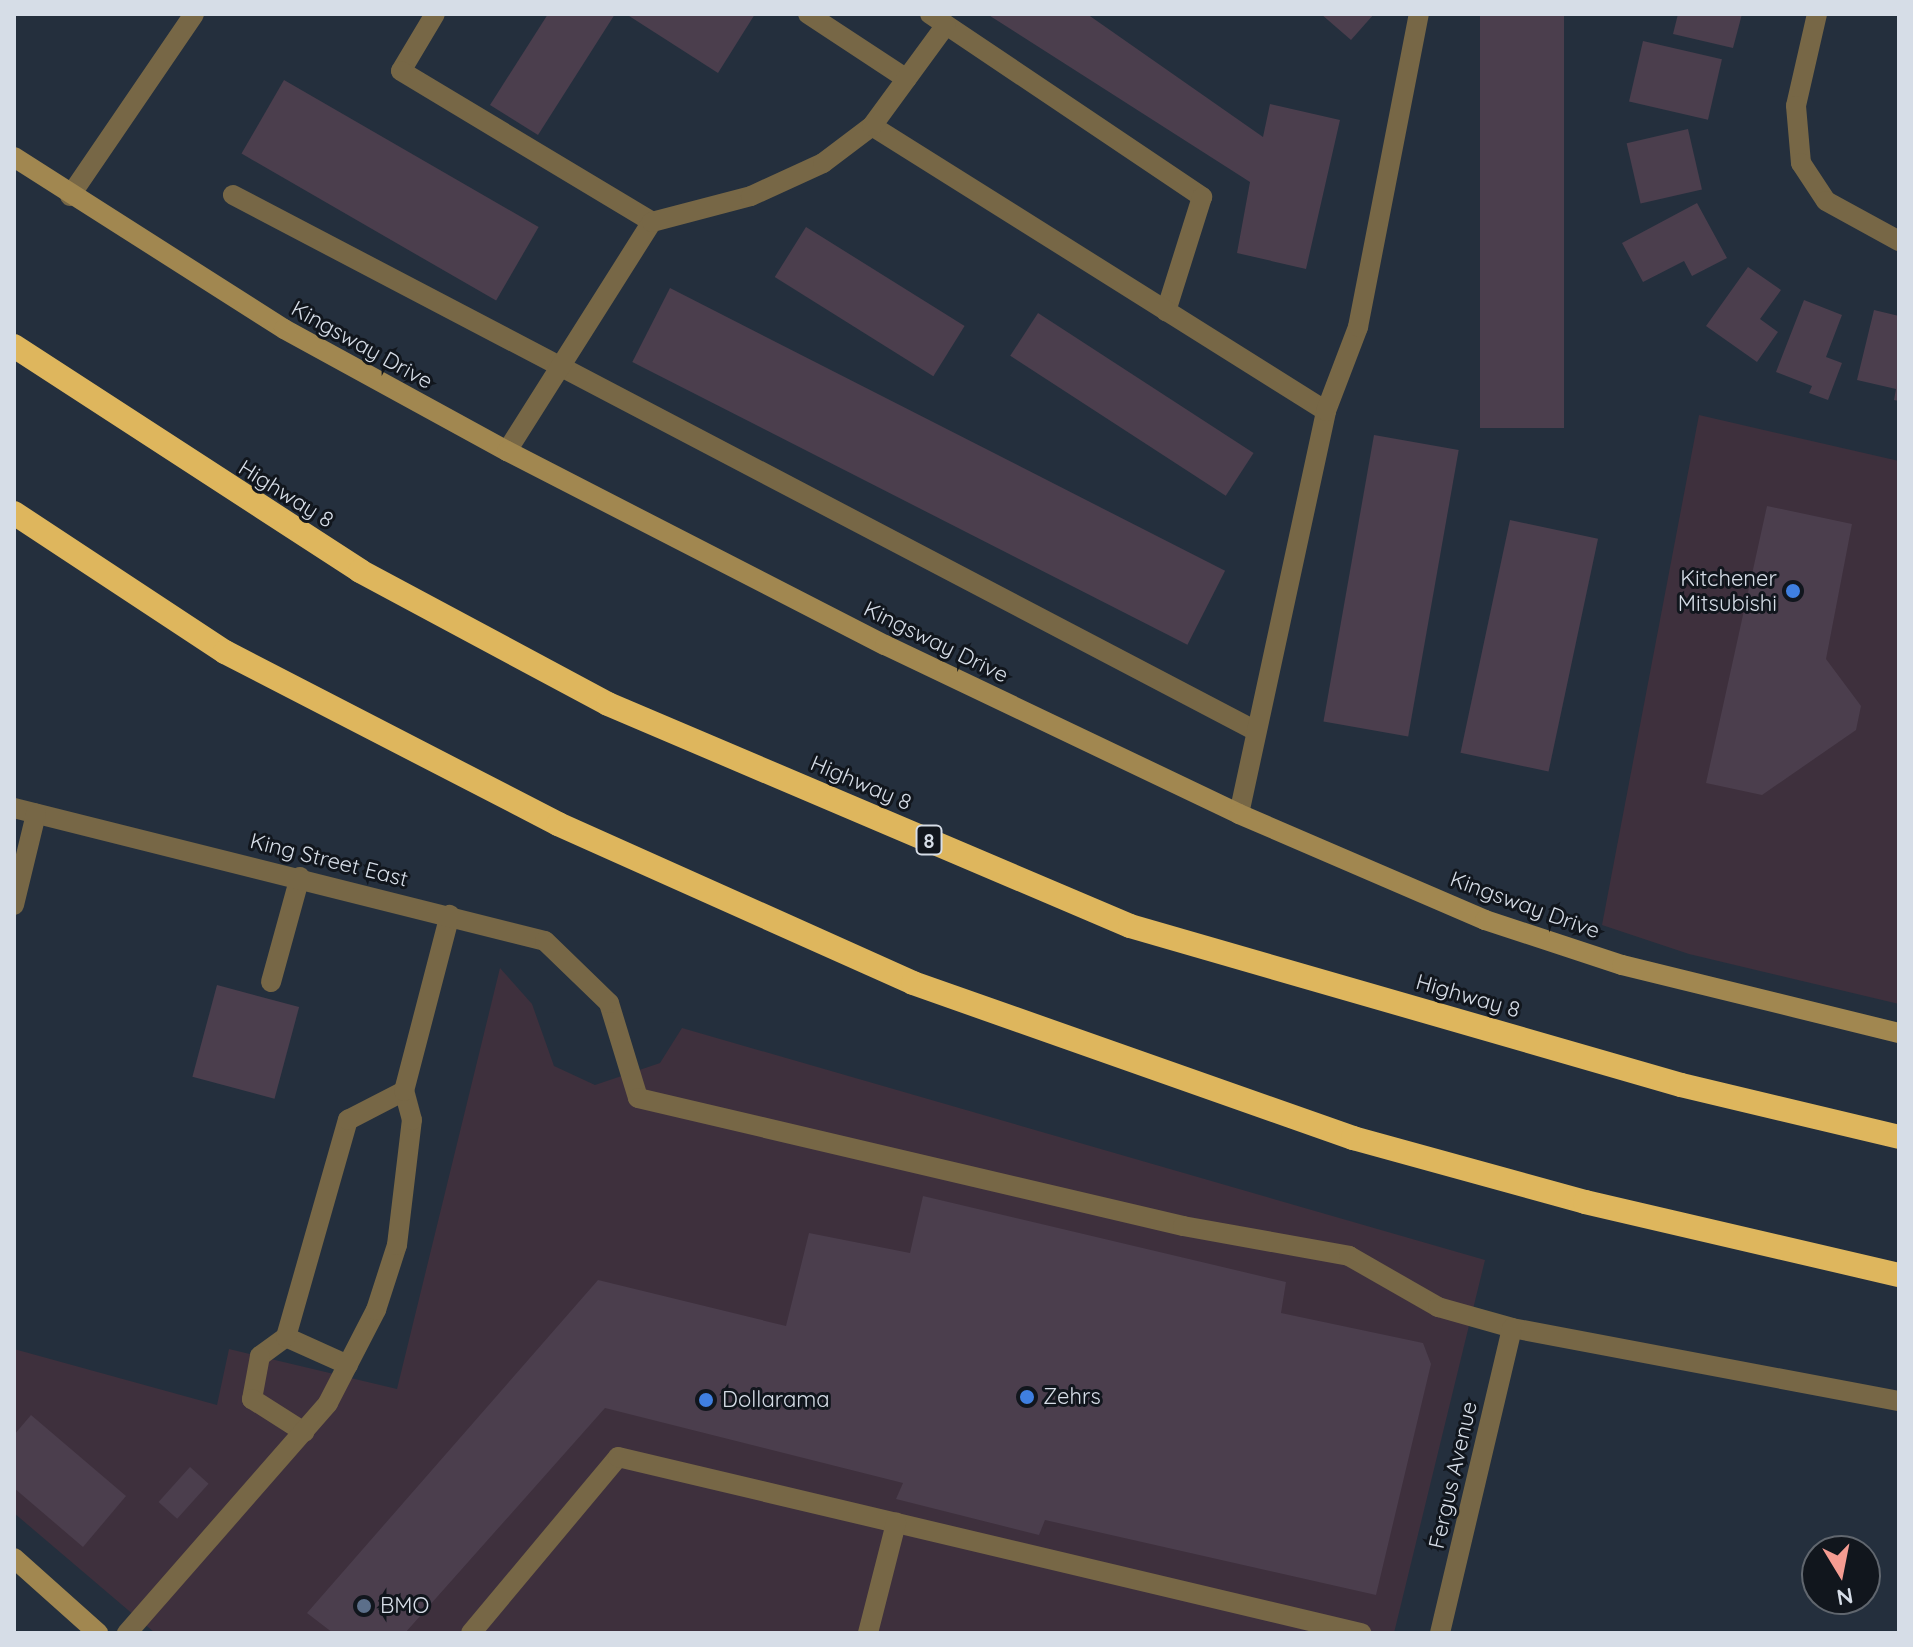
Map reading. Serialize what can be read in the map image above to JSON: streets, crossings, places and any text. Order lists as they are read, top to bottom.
{
  "streets": {
    "highway": ["Highway 8", "8"],
    "street": ["Kingsway Drive", "King Street East", "Fergus Avenue"]
  },
  "crossings": [
    ["King Street East", "Fergus Avenue"]
  ],
  "places": [
    "Kitchener Mitsubishi",
    "Zehrs",
    "Dollarama",
    "BMO"
  ],
  "north": "bottom"
}
